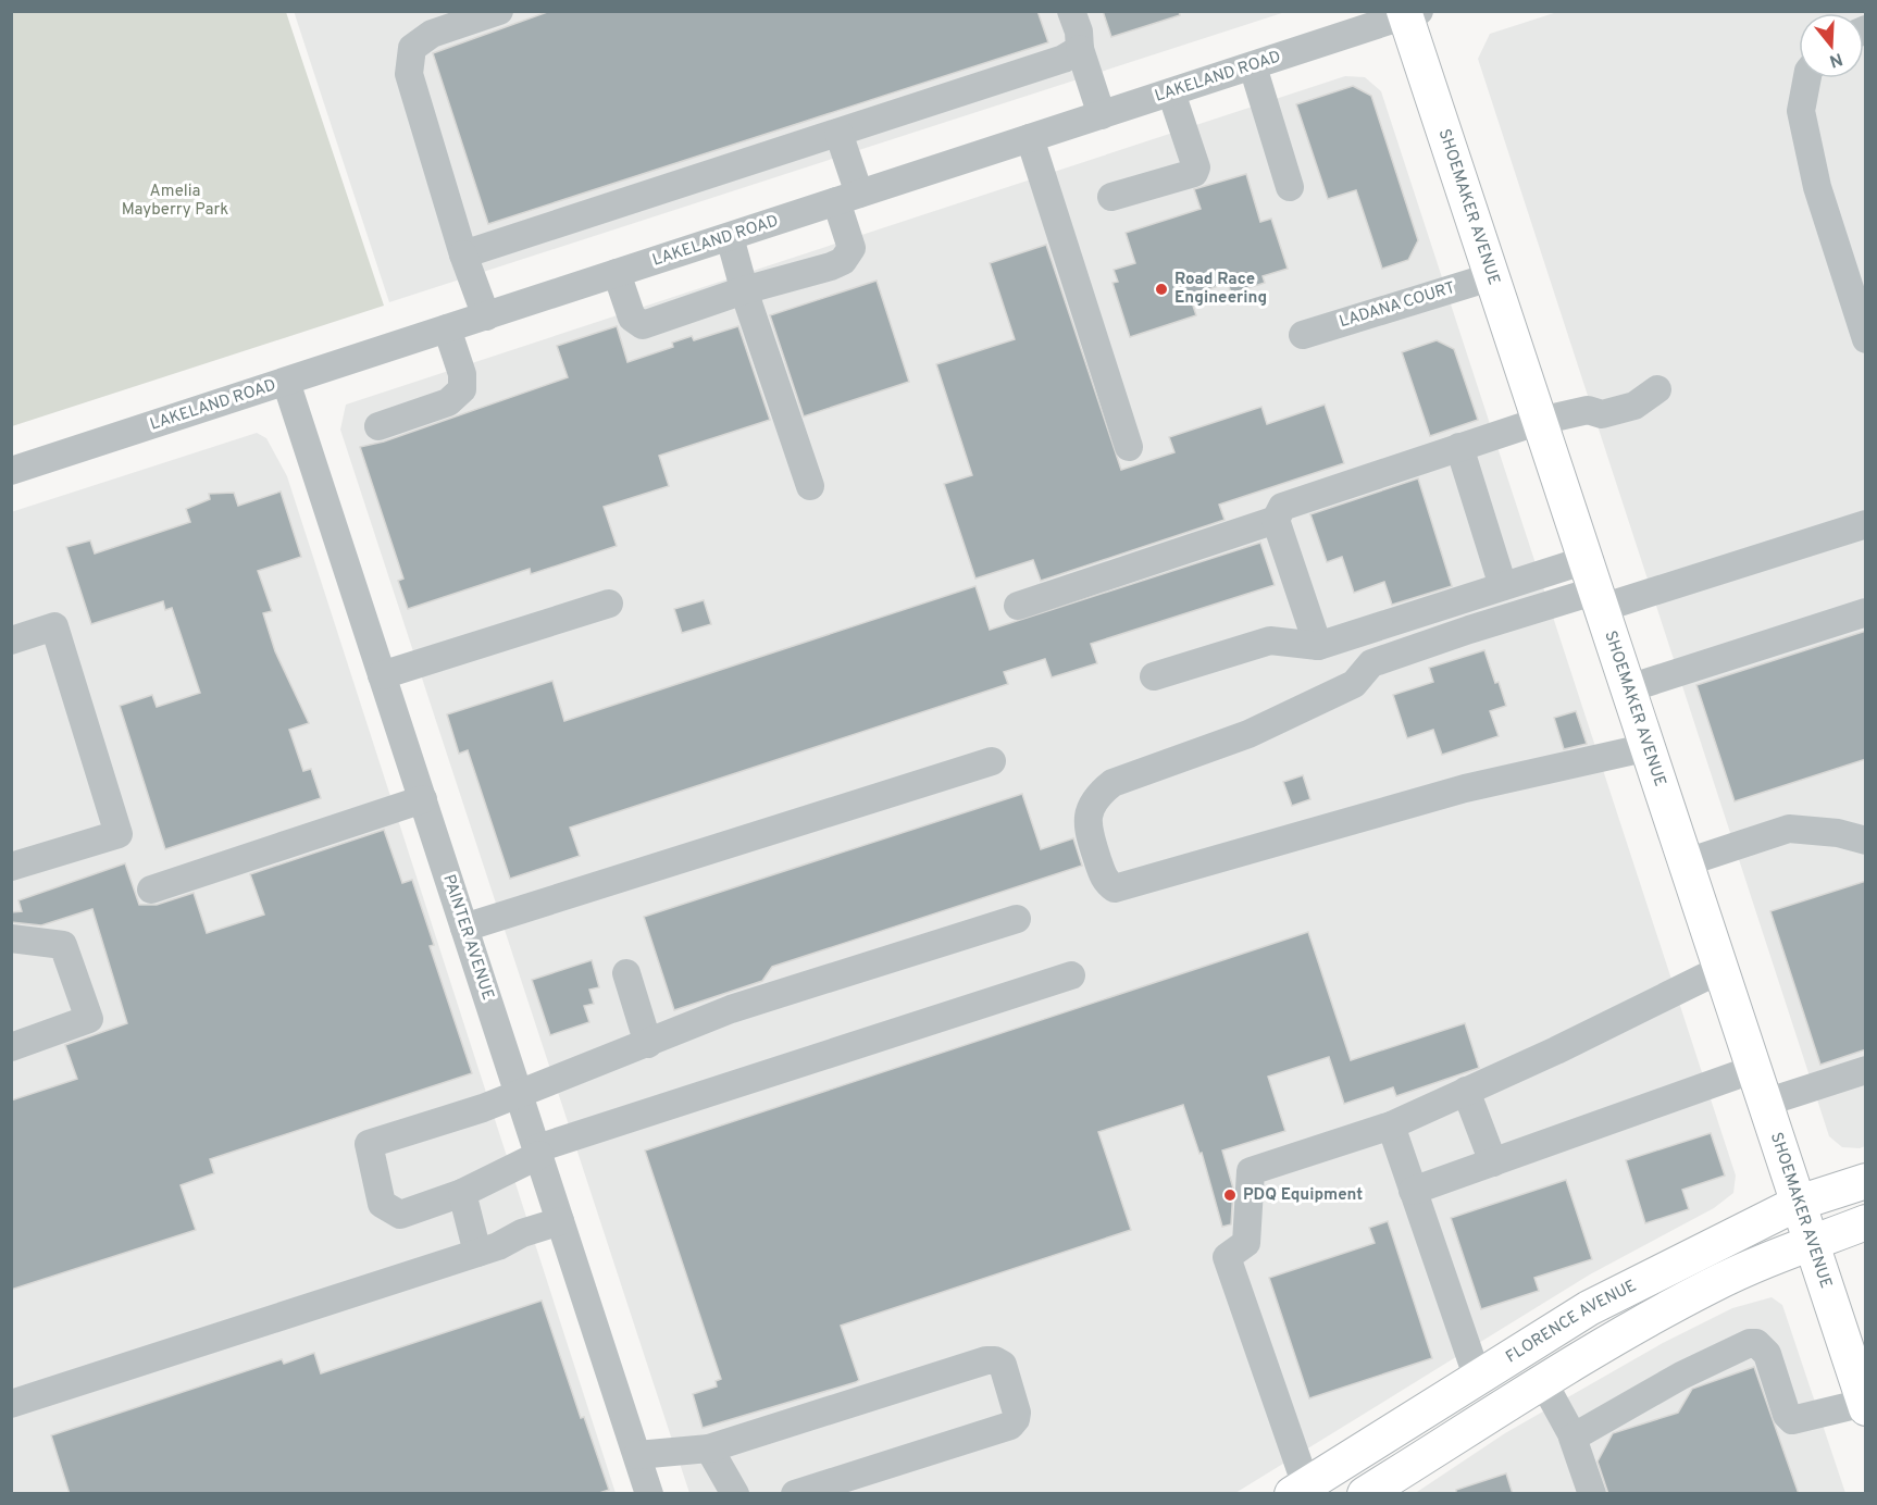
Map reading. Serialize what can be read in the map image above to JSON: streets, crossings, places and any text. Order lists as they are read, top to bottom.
{
  "streets": {
    "main road": ["SHOEMAKER AVENUE", "FLORENCE AVENUE"],
    "street": ["LAKELAND ROAD", "LADANA COURT", "PAINTER AVENUE"]
  },
  "crossings": [
    ["LAKELAND ROAD", "SHOEMAKER AVENUE"],
    ["LAKELAND ROAD", "PAINTER AVENUE"],
    ["SHOEMAKER AVENUE", "LADANA COURT"],
    ["SHOEMAKER AVENUE", "FLORENCE AVENUE"]
  ],
  "parks": ["Amelia Mayberry Park"],
  "places": ["Road Race Engineering", "PDQ Equipment"],
  "north": "bottom"
}
